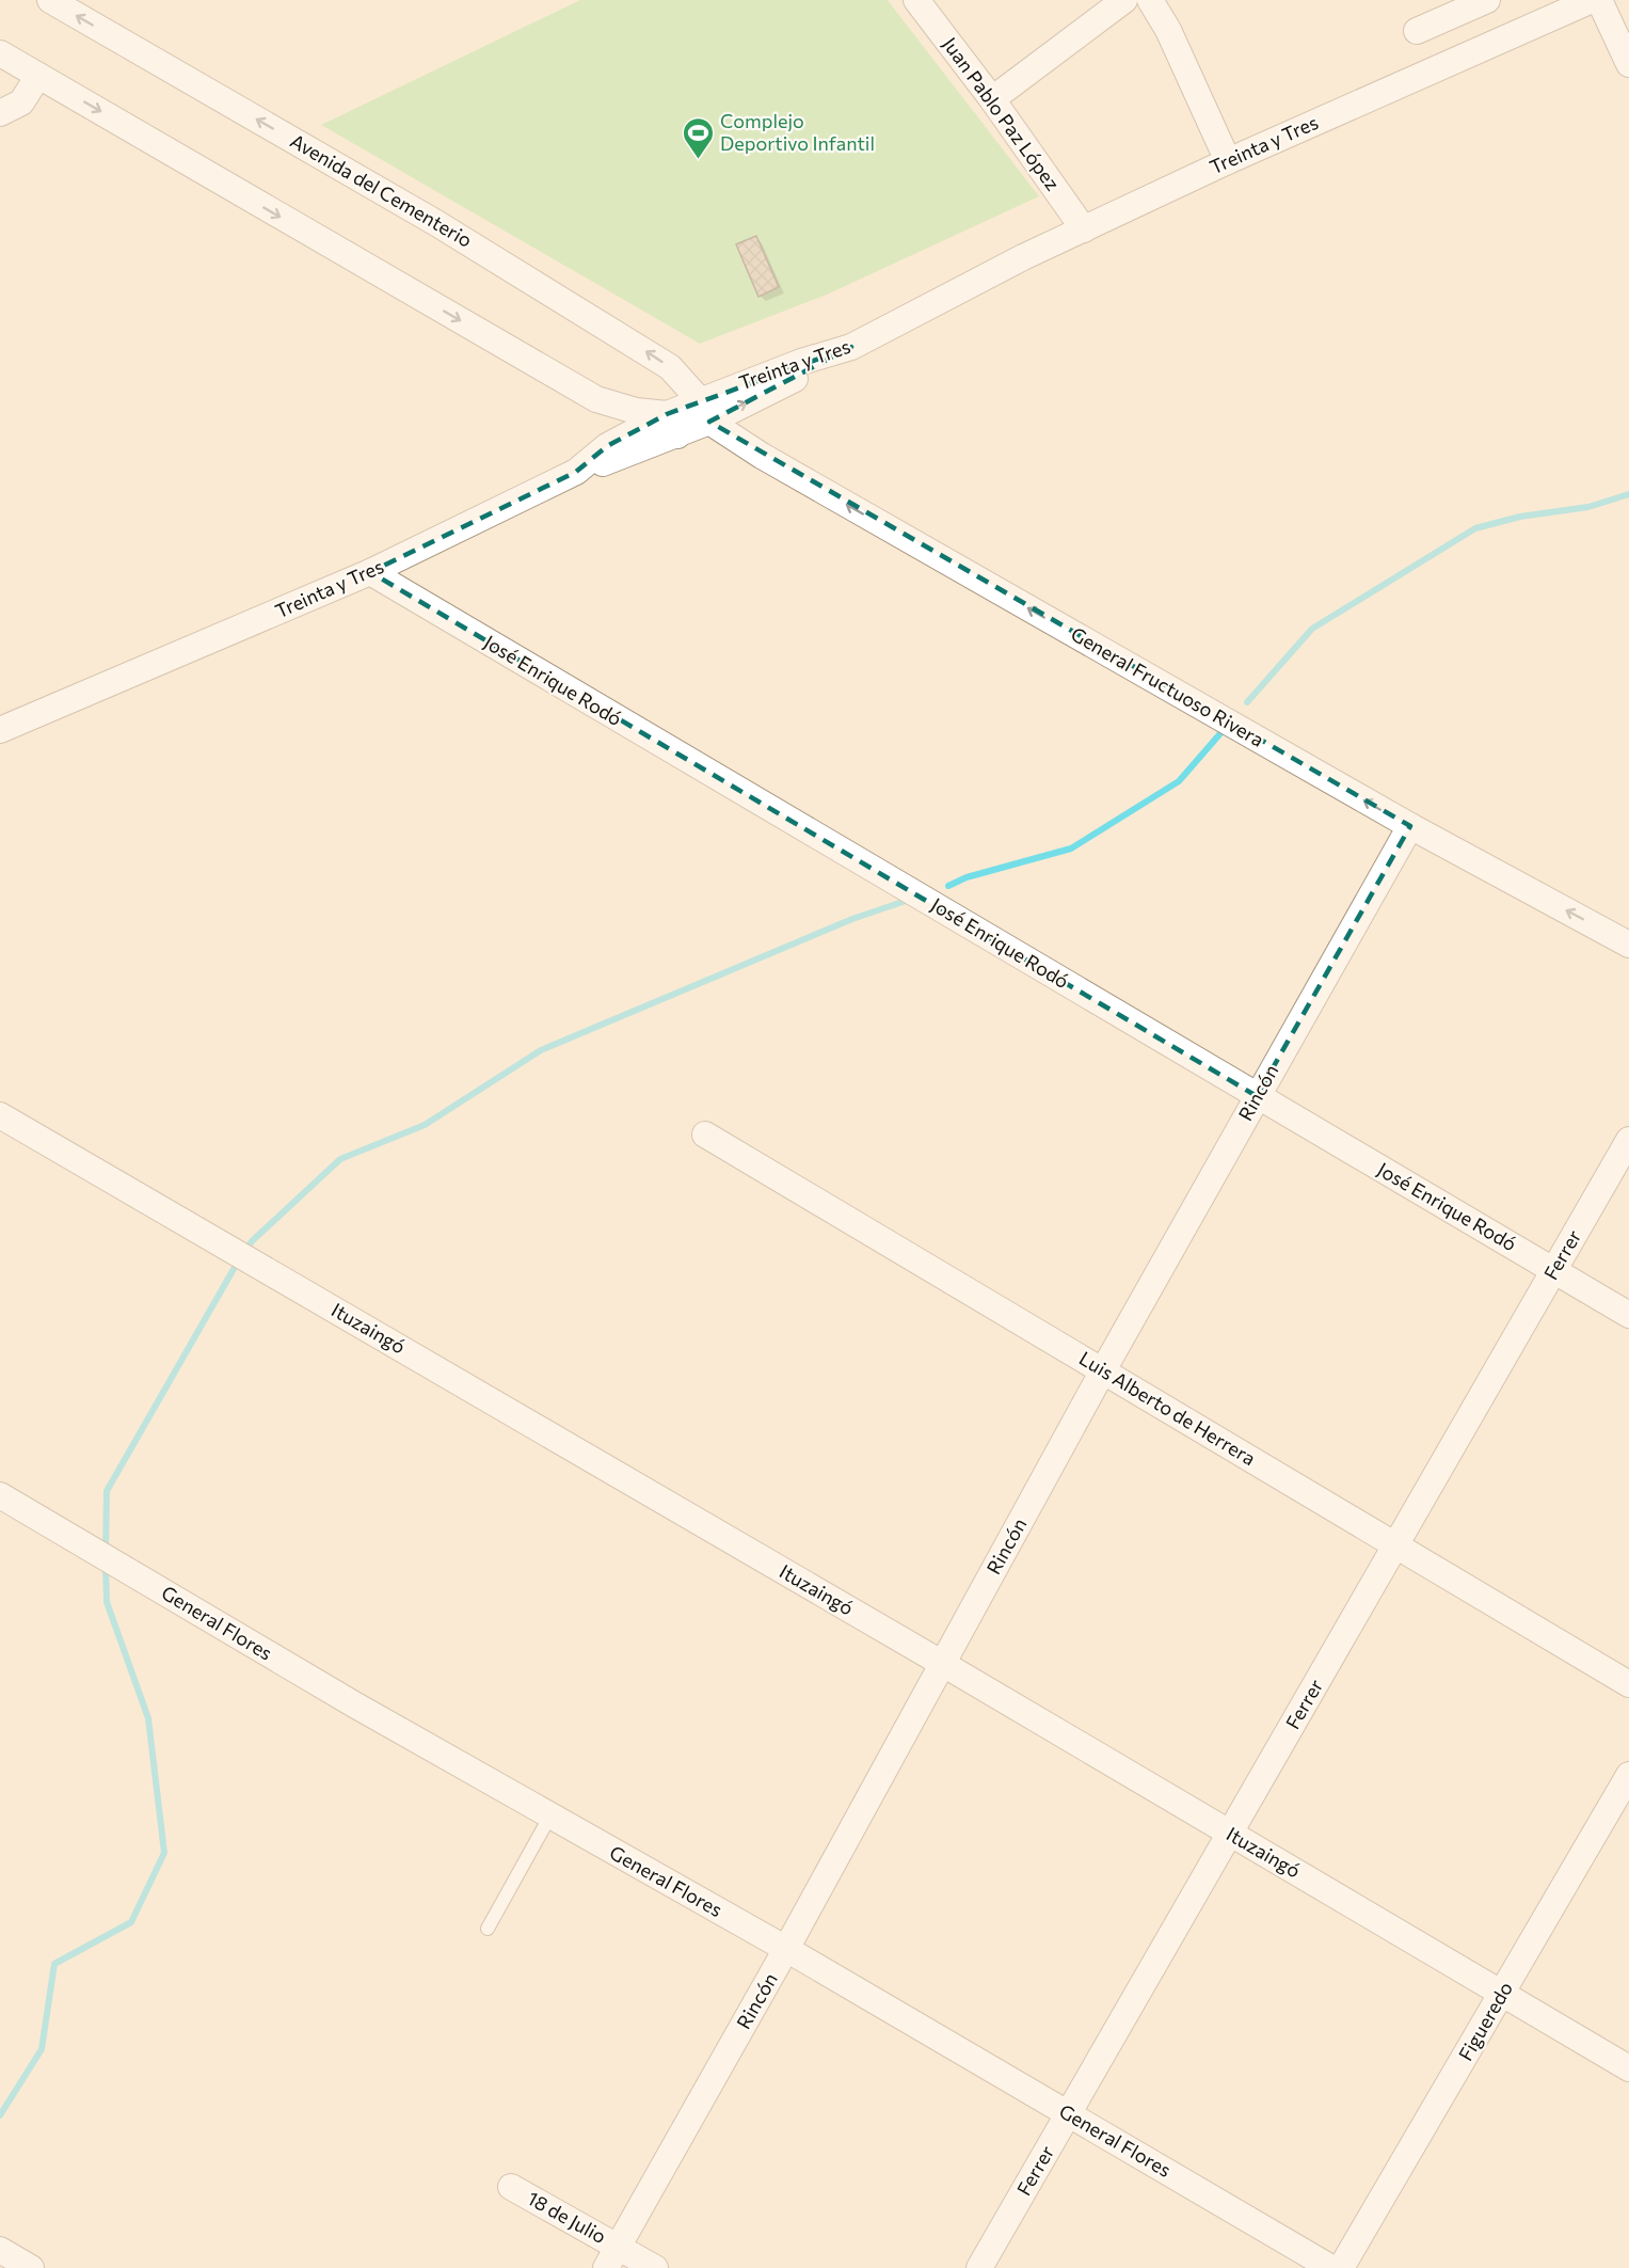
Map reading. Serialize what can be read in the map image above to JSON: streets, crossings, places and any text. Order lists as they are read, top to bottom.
{
  "streets": {
    "street": [
      "Juan Pablo Paz López",
      "Treinta y Tres",
      "Avenida del Cementerio",
      "José Enrique Rodó",
      "General Fructuoso Rivera",
      "Rincón",
      "Ferrer",
      "Ituzaingó",
      "Luis Alberto de Herrera",
      "General Flores",
      "Figueredo",
      "18 de Julio"
    ]
  },
  "crossings": [
    ["Juan Pablo Paz López", "Treinta y Tres"],
    ["Treinta y Tres", "Avenida del Cementerio"],
    ["Treinta y Tres", "José Enrique Rodó"],
    ["Treinta y Tres", "General Fructuoso Rivera"],
    ["Avenida del Cementerio", "General Fructuoso Rivera"],
    ["José Enrique Rodó", "Rincón"],
    ["José Enrique Rodó", "Ferrer"],
    ["General Fructuoso Rivera", "Rincón"],
    ["Rincón", "Ituzaingó"],
    ["Rincón", "Luis Alberto de Herrera"],
    ["Rincón", "General Flores"],
    ["Rincón", "18 de Julio"],
    ["Ferrer", "Ituzaingó"],
    ["Ferrer", "Luis Alberto de Herrera"],
    ["Ferrer", "General Flores"],
    ["Ituzaingó", "Figueredo"]
  ],
  "one_way": ["General Fructuoso Rivera"],
  "places": {
    "sports": ["Complejo Deportivo Infantil"]
  }
}
